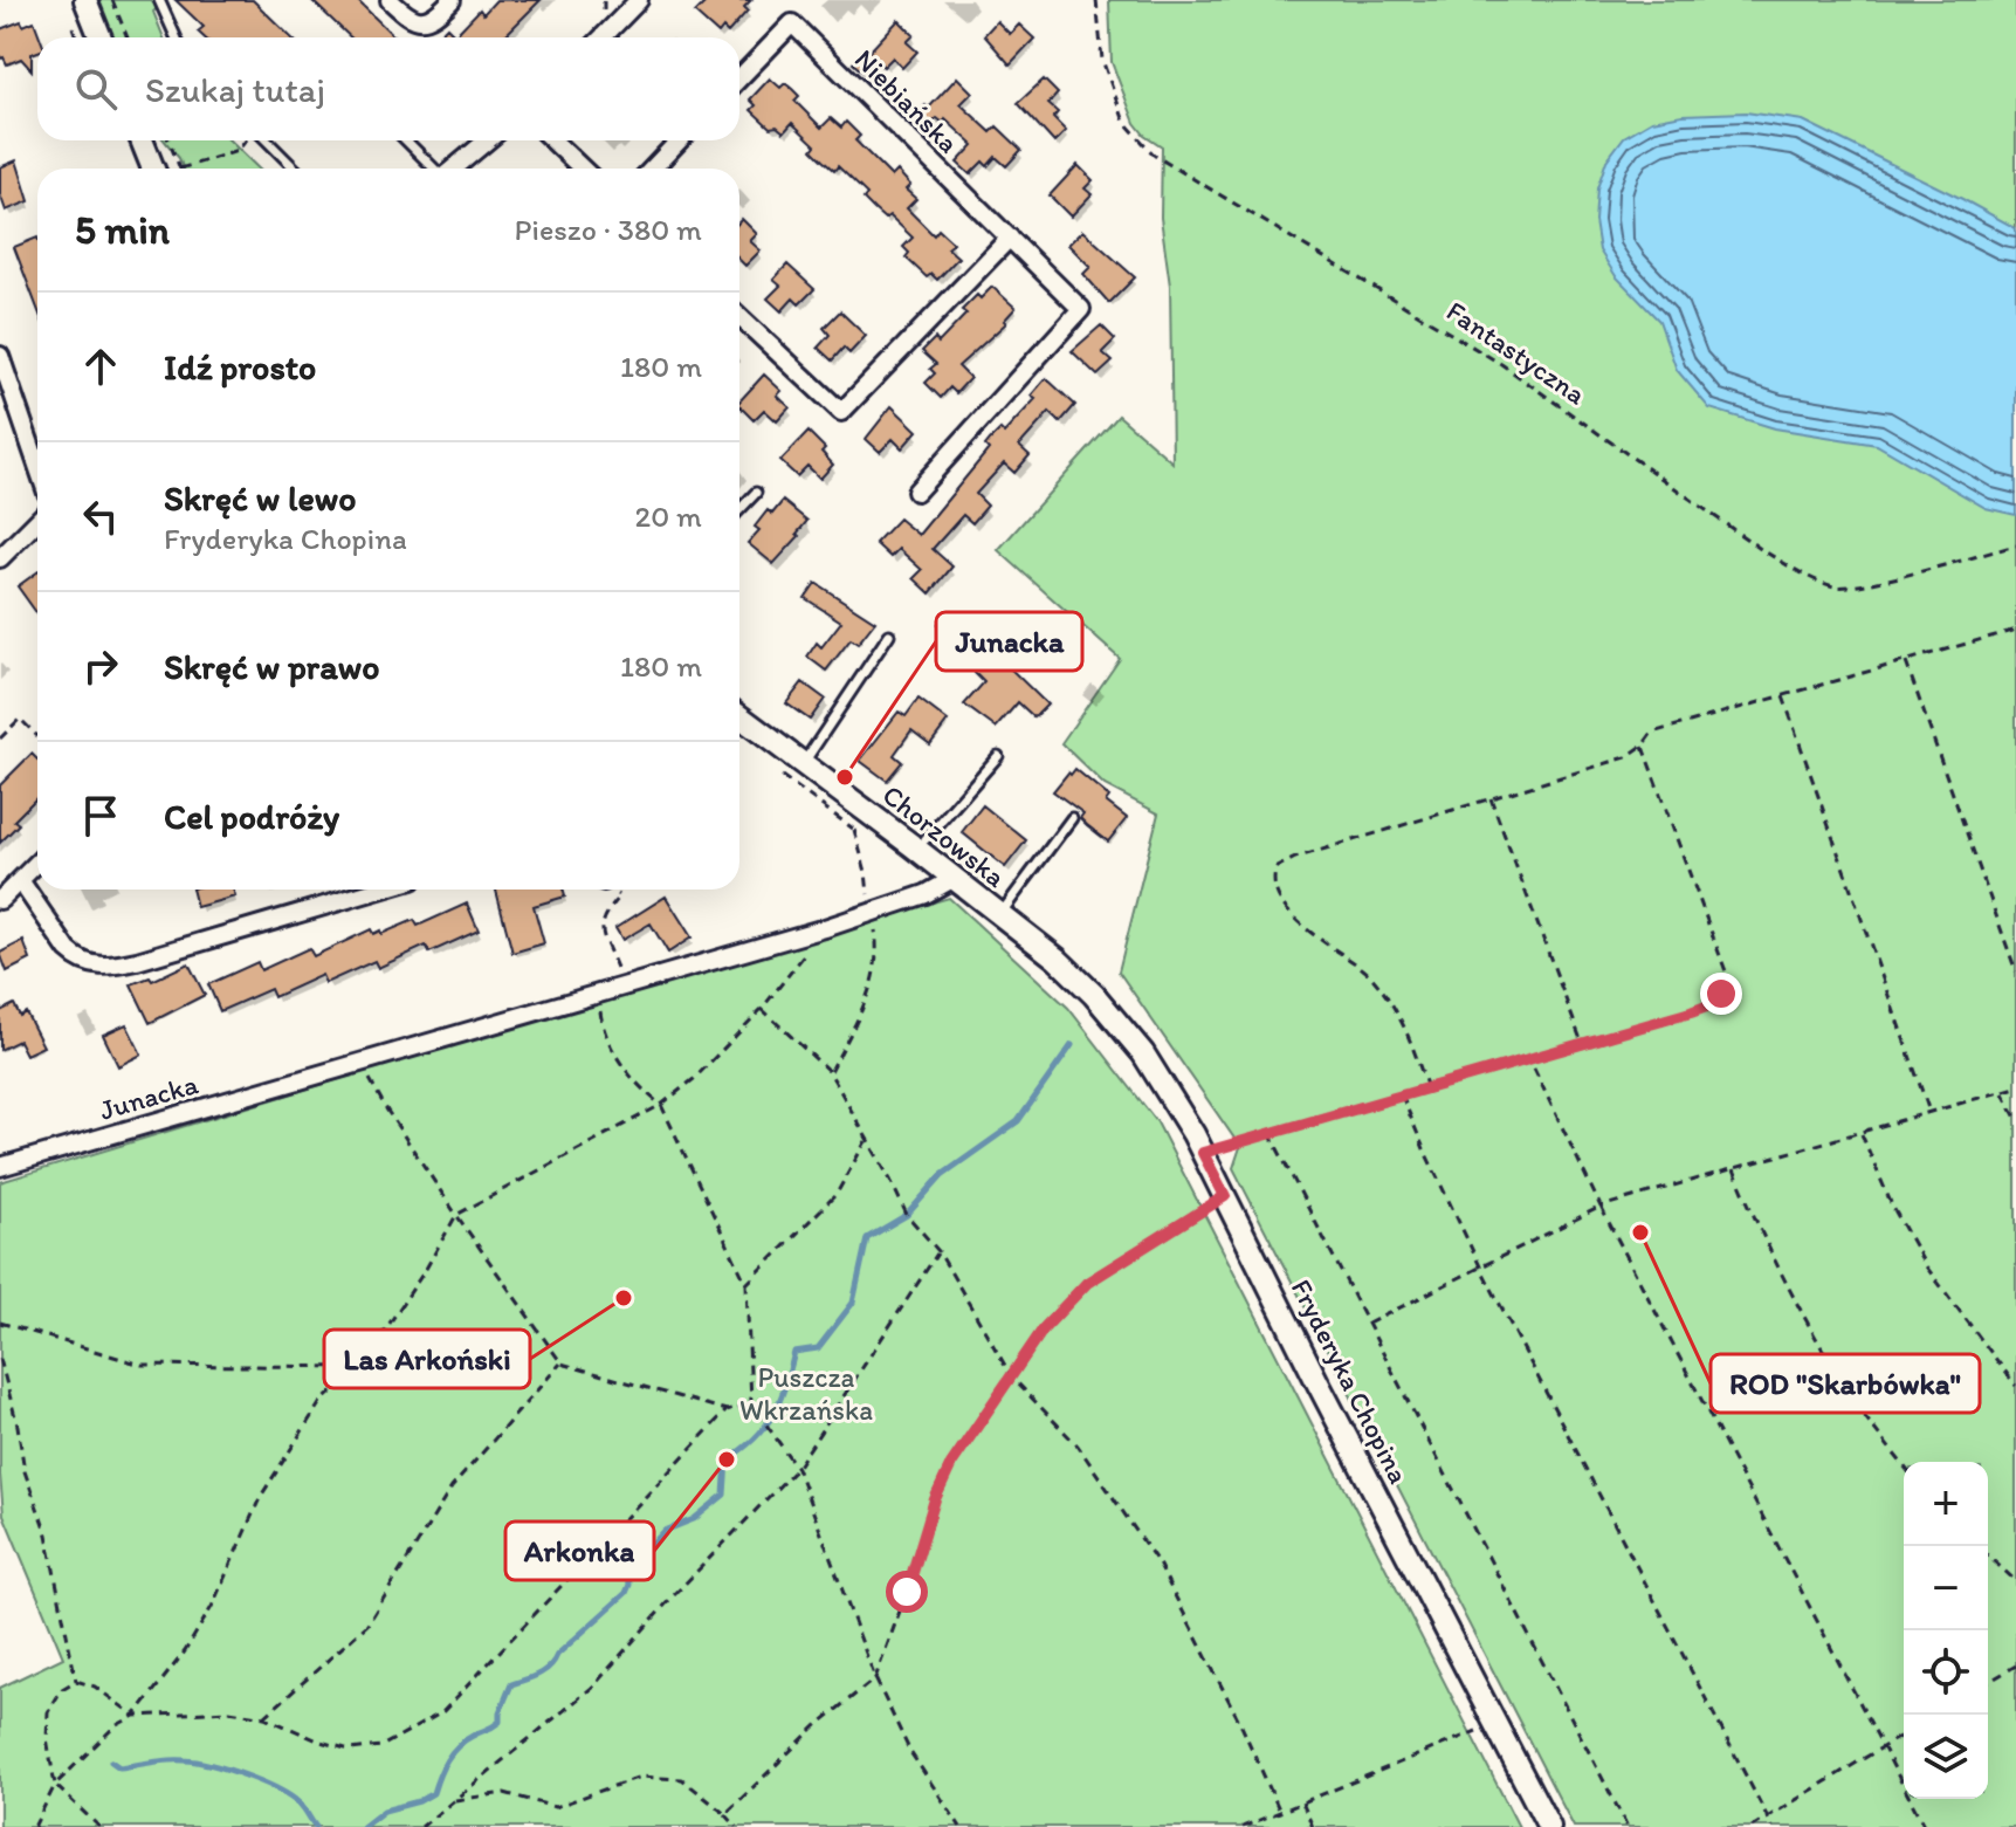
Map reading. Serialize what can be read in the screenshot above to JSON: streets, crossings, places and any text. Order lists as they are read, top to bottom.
{
  "streets": {
    "street": [
      "Niebiańska",
      "Chorzowska",
      "Junacka",
      "Fryderyka Chopina"
    ],
    "path": ["Fantastyczna"]
  },
  "crossings": [
    ["Chorzowska", "Junacka"],
    ["Chorzowska", "Fryderyka Chopina"]
  ],
  "parks": ["Puszcza Wkrzańska"],
  "places": [
    "Junacka",
    "ROD \"Skarbówka\"",
    "Las Arkoński",
    "Arkonka"
  ],
  "page": {
    "search": "Szukaj tutaj",
    "heading": ["5 min", "Pieszo · 380 m"],
    "list": [
      ["Idź prosto", "180 m"],
      ["Skręć w lewo", "Fryderyka Chopina", "20 m"],
      ["Skręć w prawo", "180 m"],
      "Cel podróży"
    ],
    "map_buttons": ["+", "−"]
  }
}
